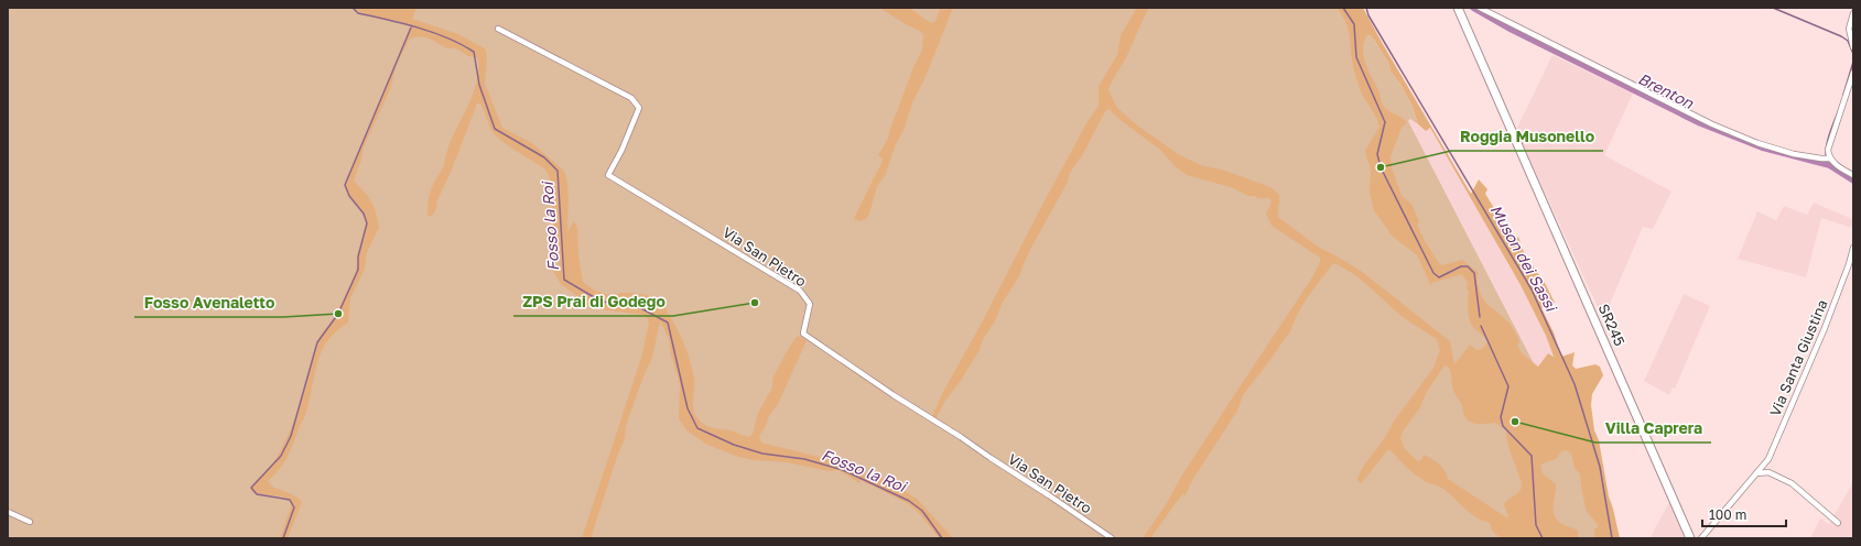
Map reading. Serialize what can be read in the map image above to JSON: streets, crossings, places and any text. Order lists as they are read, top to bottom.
{
  "streets": {
    "main road": ["SR245"],
    "street": ["Via San Pietro", "Via Santa Giustina"]
  },
  "water": ["Brenton", "Fosso la Roi", "Muson dei Sassi"],
  "places": [
    "Roggia Musonello",
    "ZPS Prai di Godego",
    "Fosso Avenaletto",
    "Villa Caprera"
  ],
  "scale_bar": "100 m"
}
